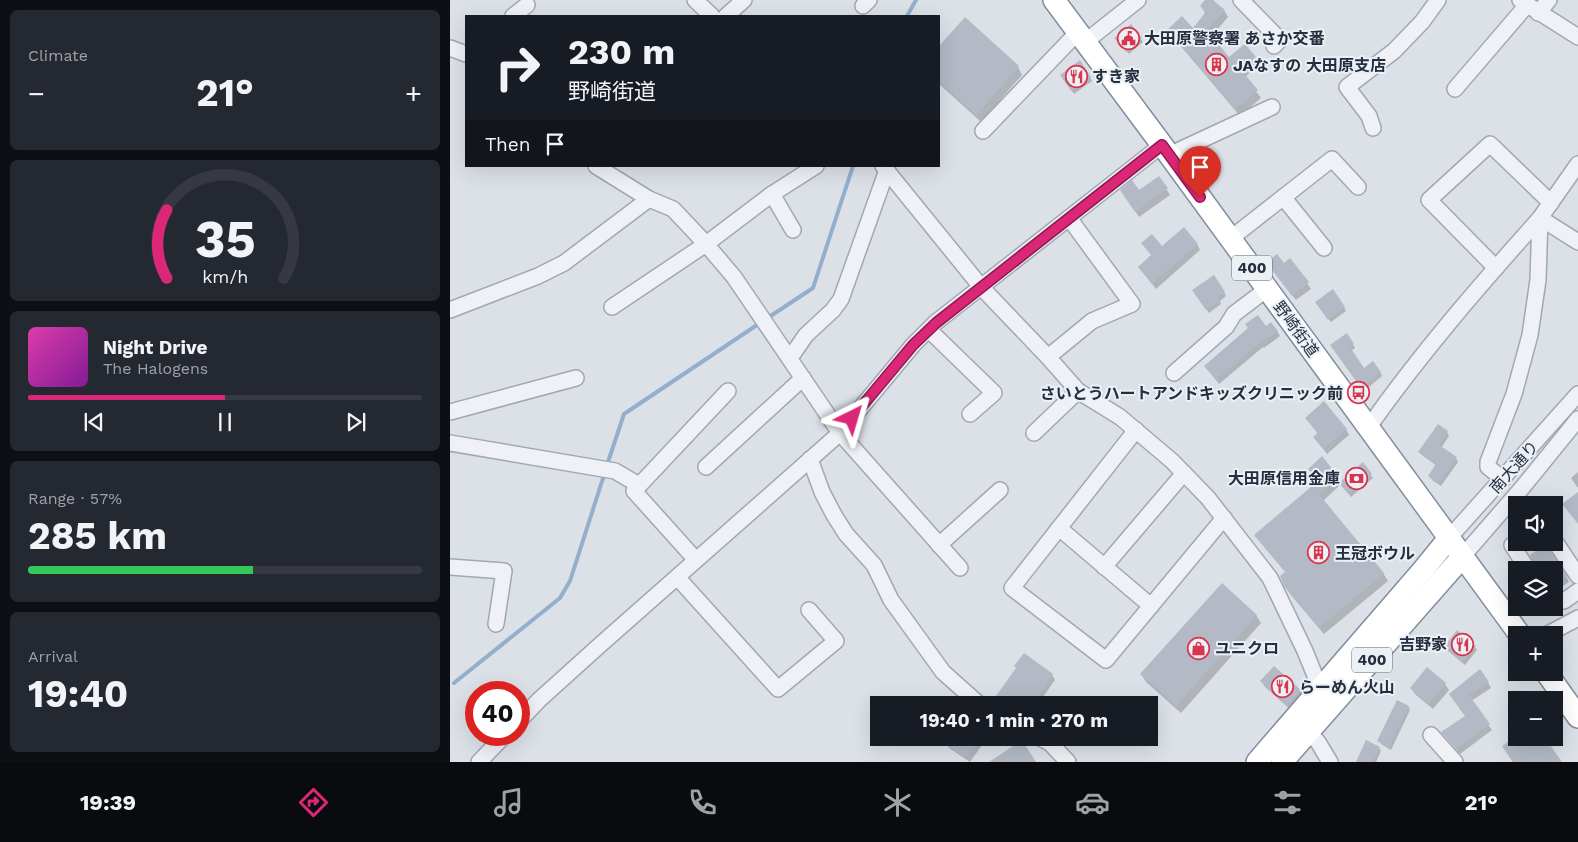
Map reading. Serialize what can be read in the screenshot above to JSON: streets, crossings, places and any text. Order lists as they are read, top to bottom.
{
  "streets": {
    "highway": ["400", "野崎街道"],
    "street": ["南大通り"]
  },
  "crossings": [
    ["400", "野崎街道"],
    ["400", "南大通り"],
    ["野崎街道", "南大通り"]
  ],
  "places": {
    "public building": ["大田原警察署 あさか交番"],
    "building": ["JAなすの 大田原支店", "王冠ボウル"],
    "restaurant": ["すき家", "吉野家", "らーめん火山"],
    "bus stop": ["さいとうハートアンドキッズクリニック前"],
    "bank": ["大田原信用金庫"],
    "shop": ["ユニクロ"]
  },
  "page": {
    "tile": [
      "Climate",
      ["Range · 57%", "285 km"],
      ["Arrival", "19:40"]
    ],
    "turn": ["230 m", "野崎街道"],
    "heat": ["−", "21°", "+"],
    "then": "Then",
    "song": ["Night Drive", "The Halogens"],
    "map_buttons": ["+", "−"],
    "limit": "40",
    "trip": "19:40 · 1 min · 270 m",
    "tabs": ["19:39", "21°"],
    "gauge": ["35", "km/h"]
  }
}
